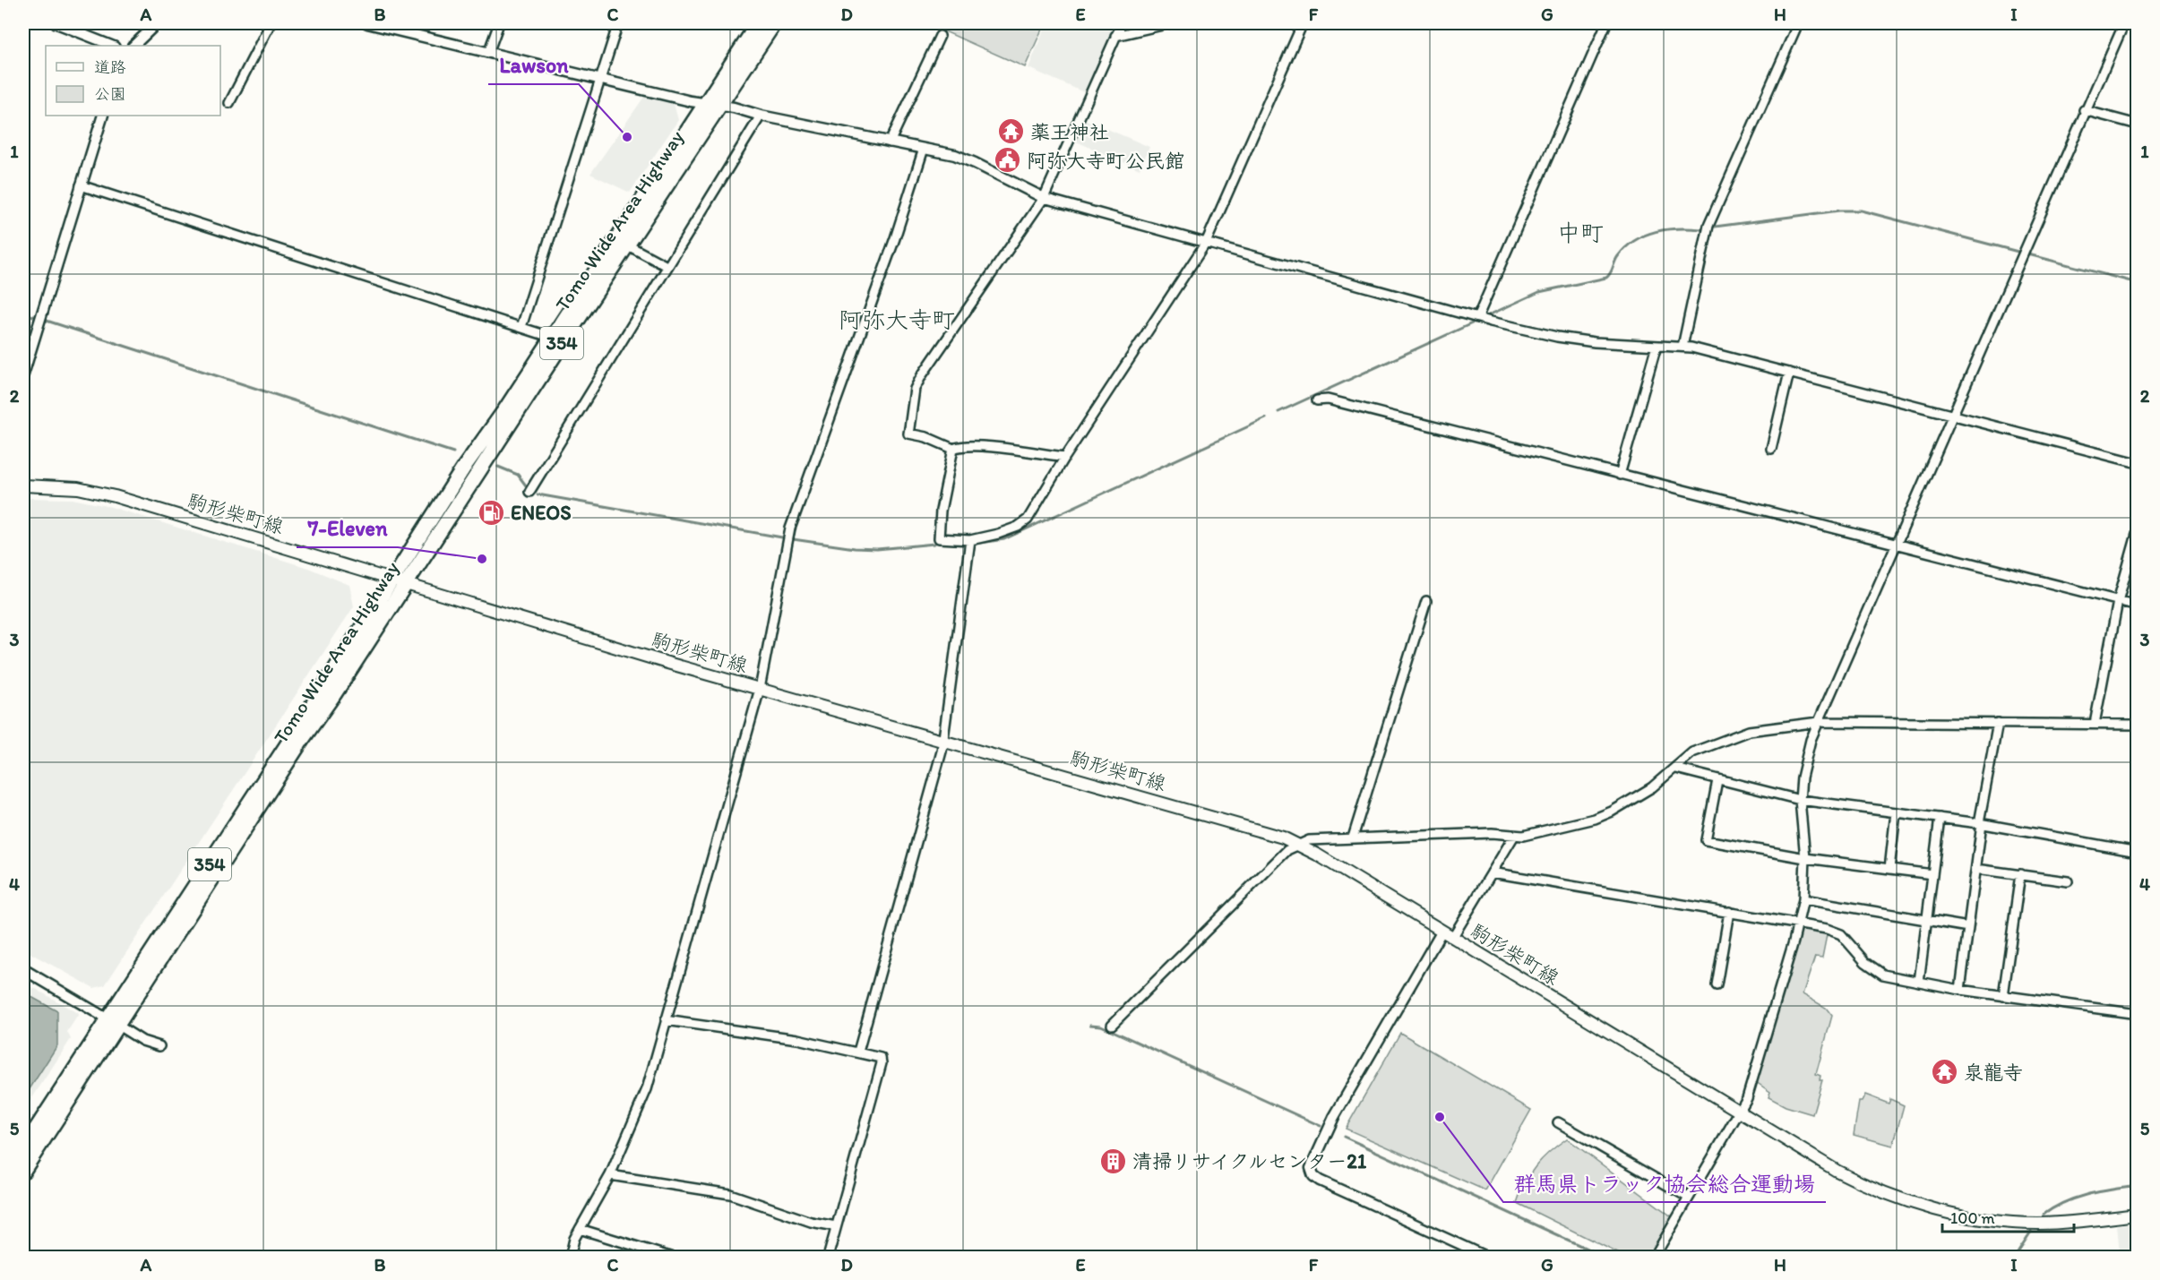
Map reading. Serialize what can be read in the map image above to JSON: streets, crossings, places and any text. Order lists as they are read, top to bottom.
{
  "streets": {
    "highway": ["Tomo Wide Area Highway", "354"],
    "main road": ["駒形柴町線"]
  },
  "crossings": [
    ["Tomo Wide Area Highway", "駒形柴町線"]
  ],
  "districts": ["中町", "阿弥大寺町"],
  "places": {
    "temple": ["薬王神社", "泉龍寺"],
    "other": ["Lawson", "7-Eleven", "群馬県トラック協会総合運動場"],
    "public building": ["阿弥大寺町公民館"],
    "fuel station": ["ENEOS"],
    "building": ["清掃リサイクルセンター21"]
  },
  "legend": ["道路", "公園"],
  "scale_bar": "100 m",
  "grid": {
    "columns": [
      "A",
      "B",
      "C",
      "D",
      "E",
      "F",
      "G",
      "H",
      "I"
    ],
    "rows": [
      "1",
      "2",
      "3",
      "4",
      "5"
    ]
  }
}
